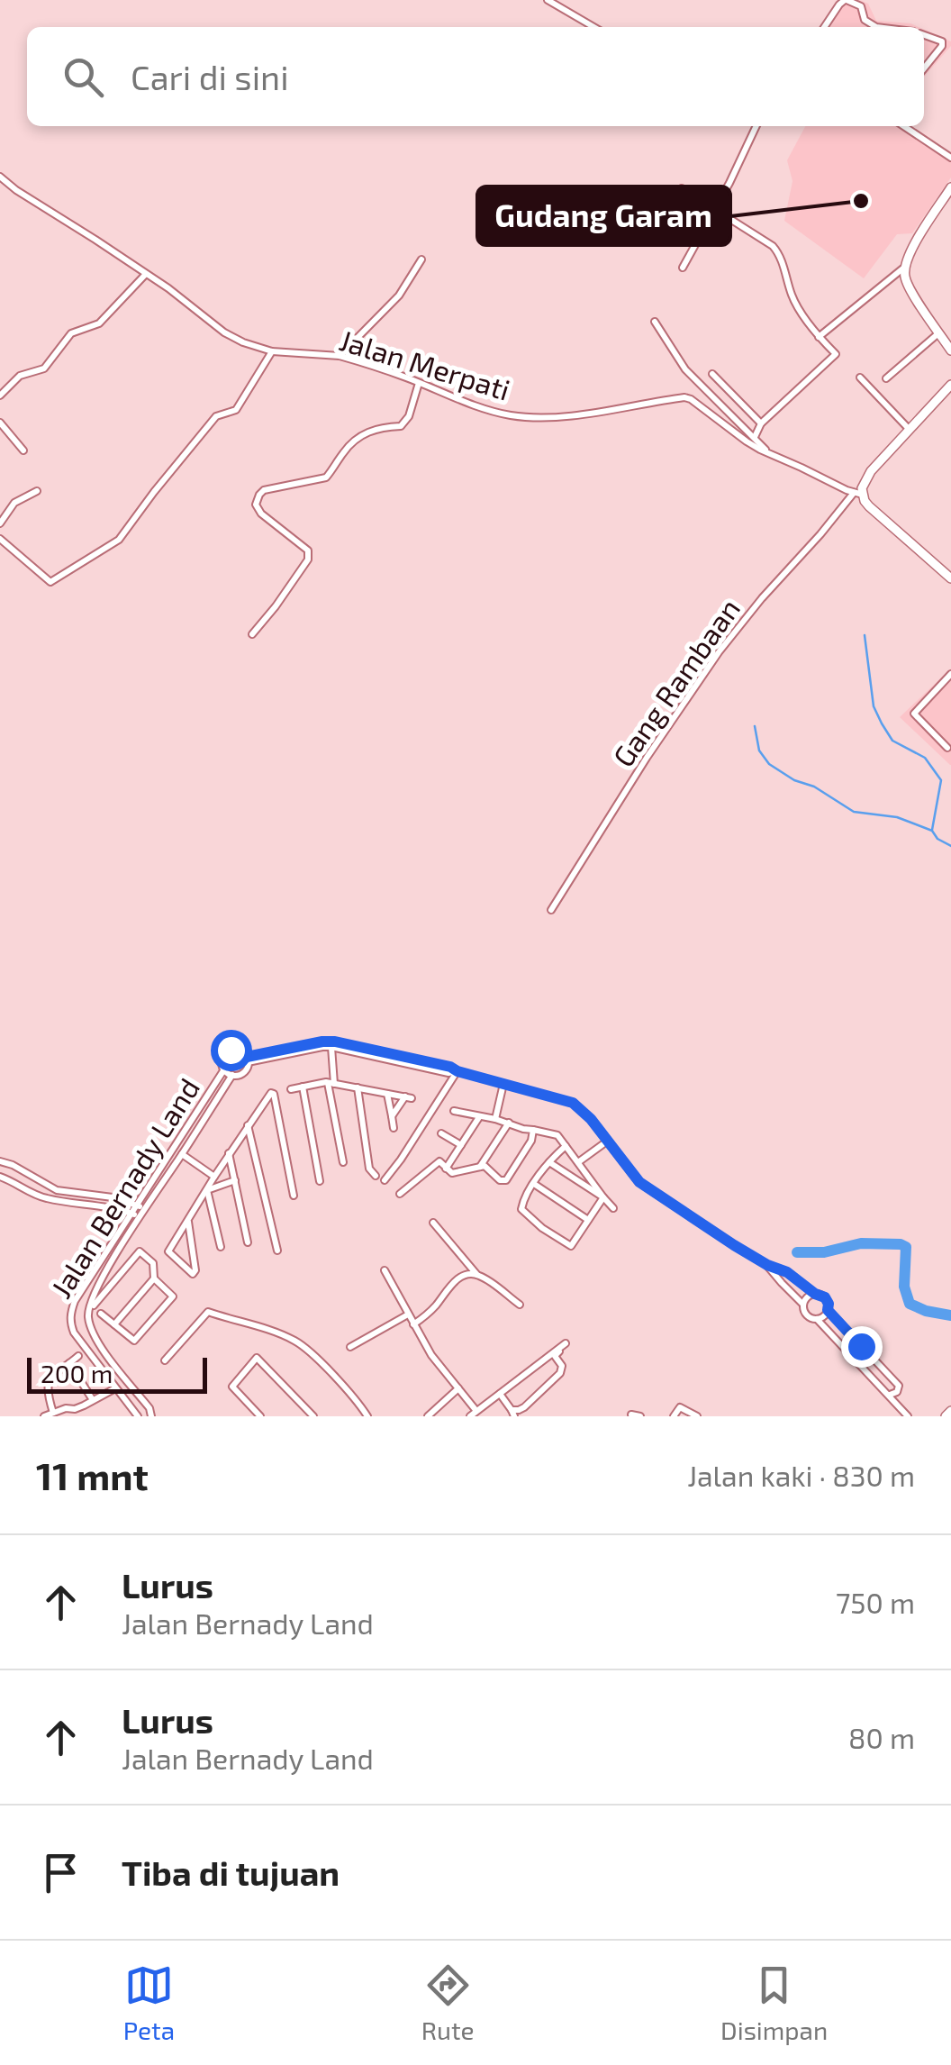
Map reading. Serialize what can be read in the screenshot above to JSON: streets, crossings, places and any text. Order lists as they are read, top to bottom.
{
  "streets": {
    "street": ["Jalan Merpati", "Gang Rambaan", "Jalan Bernady Land"]
  },
  "crossings": [
    ["Jalan Merpati", "Gang Rambaan"]
  ],
  "places": ["Gudang Garam"],
  "scale_bar": "200 m",
  "page": {
    "search": "Cari di sini",
    "scale": "200 m",
    "heading": ["11 mnt", "Jalan kaki · 830 m"],
    "list": [
      ["Lurus", "Jalan Bernady Land", "750 m"],
      ["Lurus", "Jalan Bernady Land", "80 m"],
      "Tiba di tujuan"
    ],
    "nav": ["Peta", "Rute", "Disimpan"]
  }
}
